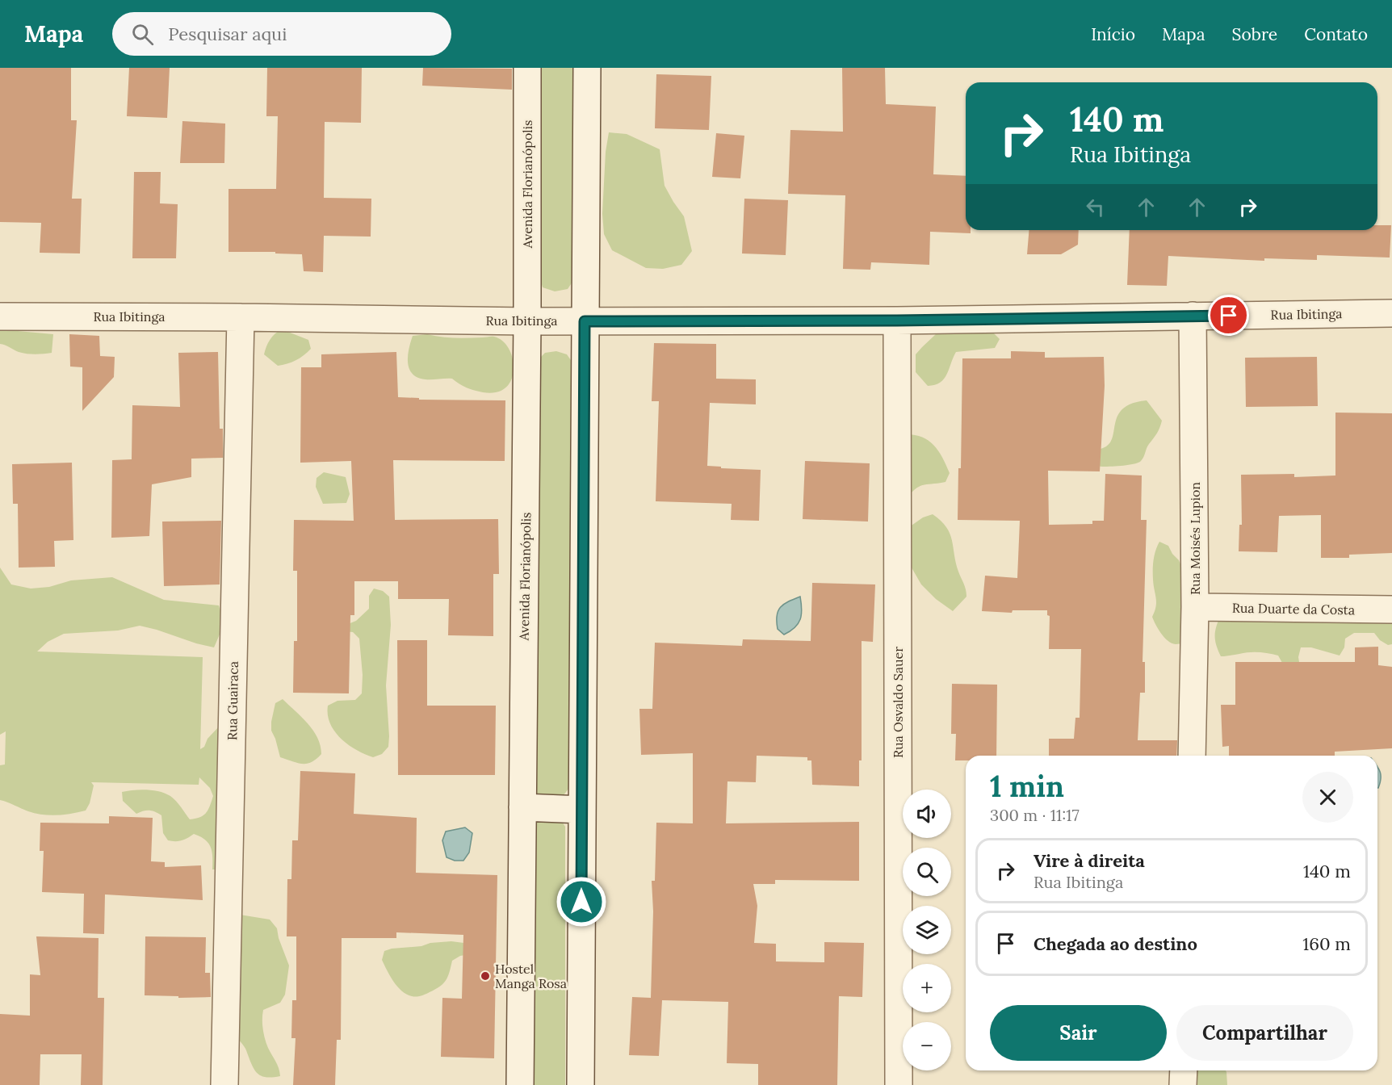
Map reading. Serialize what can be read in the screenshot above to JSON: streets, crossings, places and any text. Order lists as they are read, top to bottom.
{
  "streets": {
    "street": [
      "Avenida Florianópolis",
      "Rua Ibitinga",
      "Rua Moisés Lupion",
      "Rua Duarte da Costa",
      "Rua Guairaca",
      "Rua Osvaldo Sauer"
    ]
  },
  "crossings": [
    ["Avenida Florianópolis", "Rua Ibitinga"],
    ["Rua Ibitinga", "Rua Moisés Lupion"],
    ["Rua Ibitinga", "Rua Guairaca"],
    ["Rua Ibitinga", "Rua Osvaldo Sauer"],
    ["Rua Moisés Lupion", "Rua Duarte da Costa"]
  ],
  "places": ["Hostel Manga Rosa"],
  "page": {
    "header": "Mapa",
    "search": "Pesquisar aqui",
    "nav": [
      "Início",
      "Mapa",
      "Sobre",
      "Contato"
    ],
    "turn": ["140 m", "Rua Ibitinga"],
    "heading": ["1 min", "300 m · 11:17"],
    "map_buttons": ["+", "−"],
    "list": [
      {
        "name": "Vire à direita",
        "note": "Rua Ibitinga",
        "value": "140 m"
      },
      {
        "name": "Chegada ao destino",
        "value": "160 m"
      }
    ],
    "buttons": ["Sair", "Compartilhar"]
  }
}
